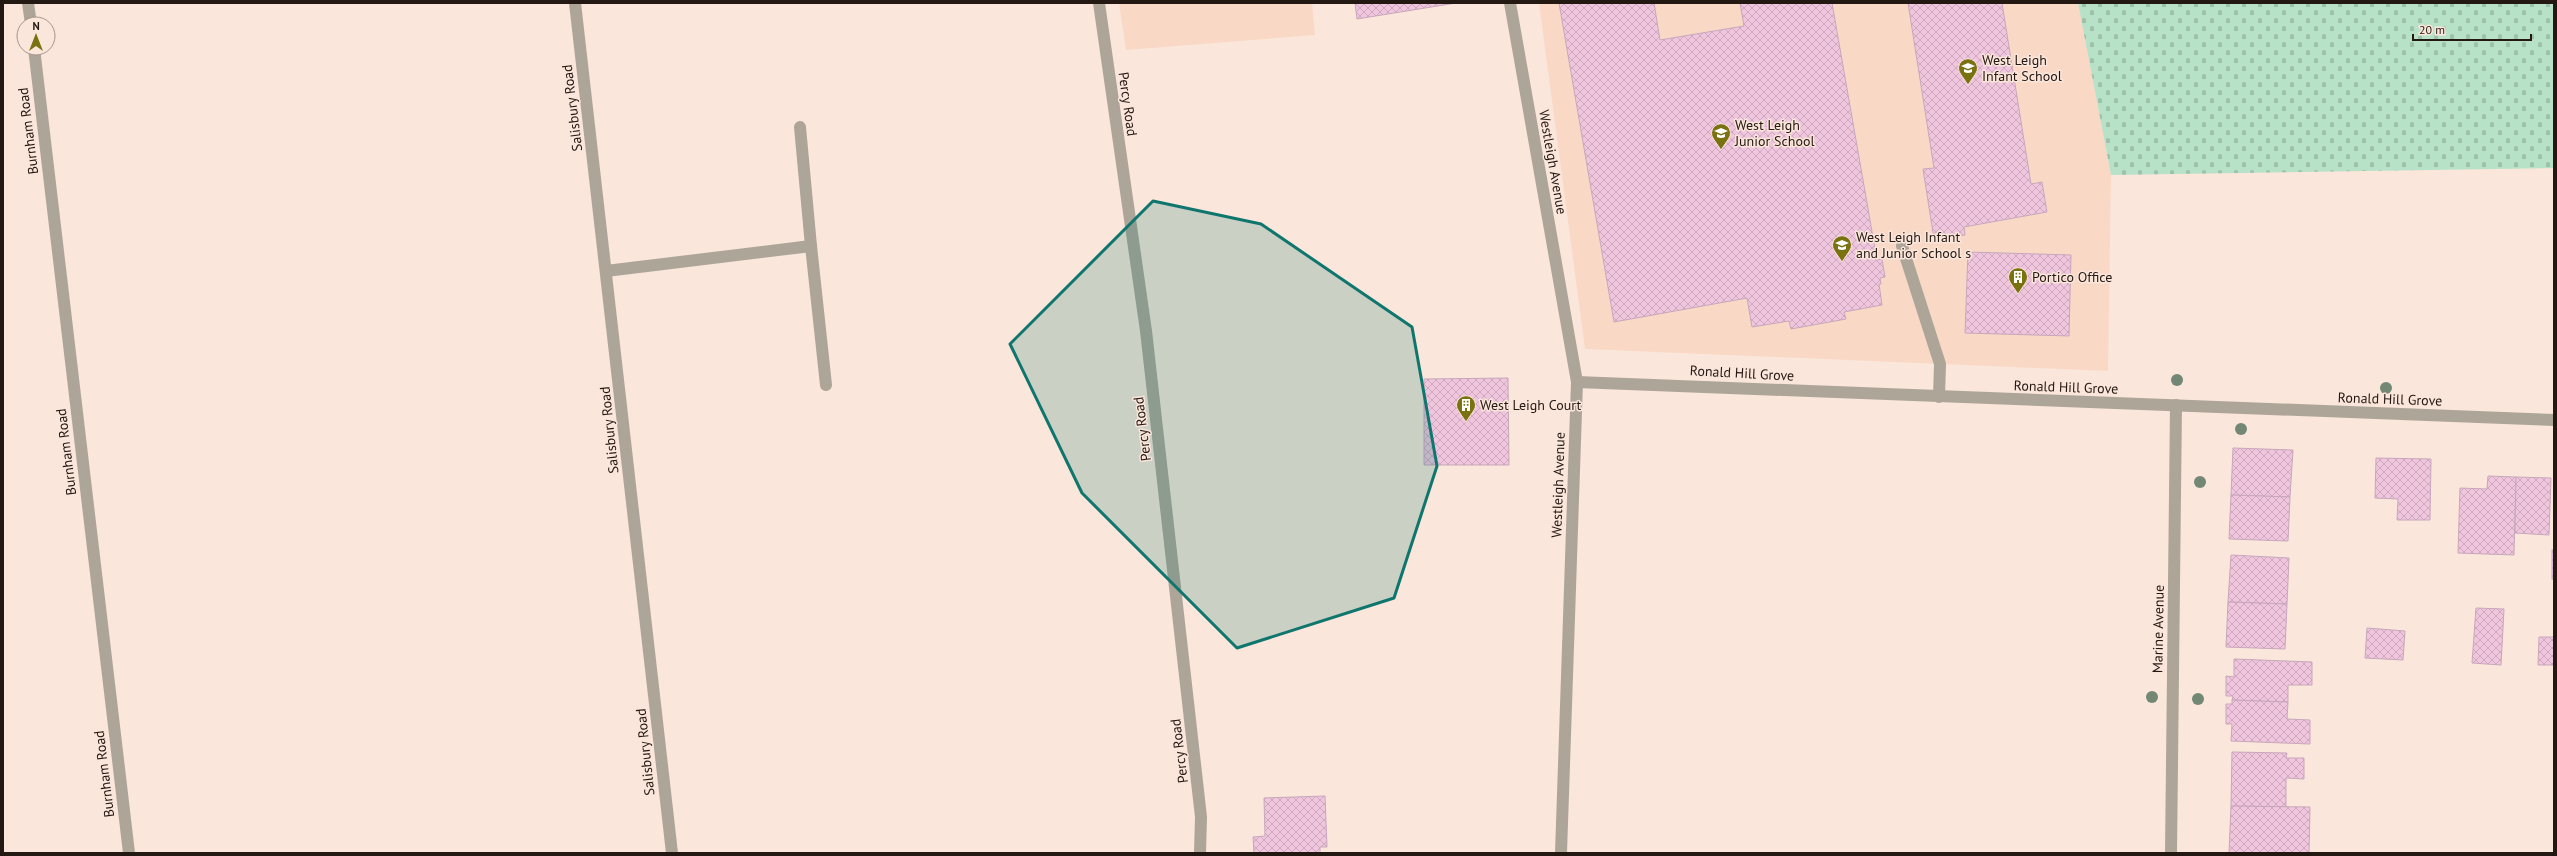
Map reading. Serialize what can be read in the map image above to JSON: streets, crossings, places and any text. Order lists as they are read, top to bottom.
{
  "streets": {
    "street": [
      "Percy Road",
      "Salisbury Road",
      "Burnham Road",
      "Westleigh Avenue",
      "Ronald Hill Grove",
      "Marine Avenue"
    ]
  },
  "crossings": [
    ["Westleigh Avenue", "Ronald Hill Grove"],
    ["Ronald Hill Grove", "Marine Avenue"]
  ],
  "places": {
    "school or university": ["West Leigh Infant School", "West Leigh Junior School", "West Leigh Infant and Junior School s"],
    "building": ["Portico Office", "West Leigh Court"]
  },
  "scale_bar": "20 m",
  "north": "top"
}
